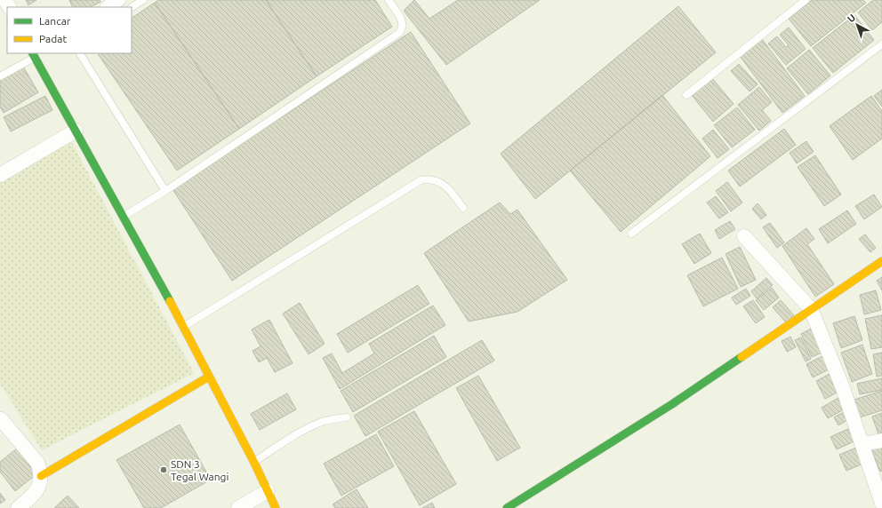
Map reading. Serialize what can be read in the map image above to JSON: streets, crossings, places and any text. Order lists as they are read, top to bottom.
{
  "places": ["SDN 3 Tegal Wangi"],
  "legend": ["Lancar", "Padat"],
  "north": "top left"
}
